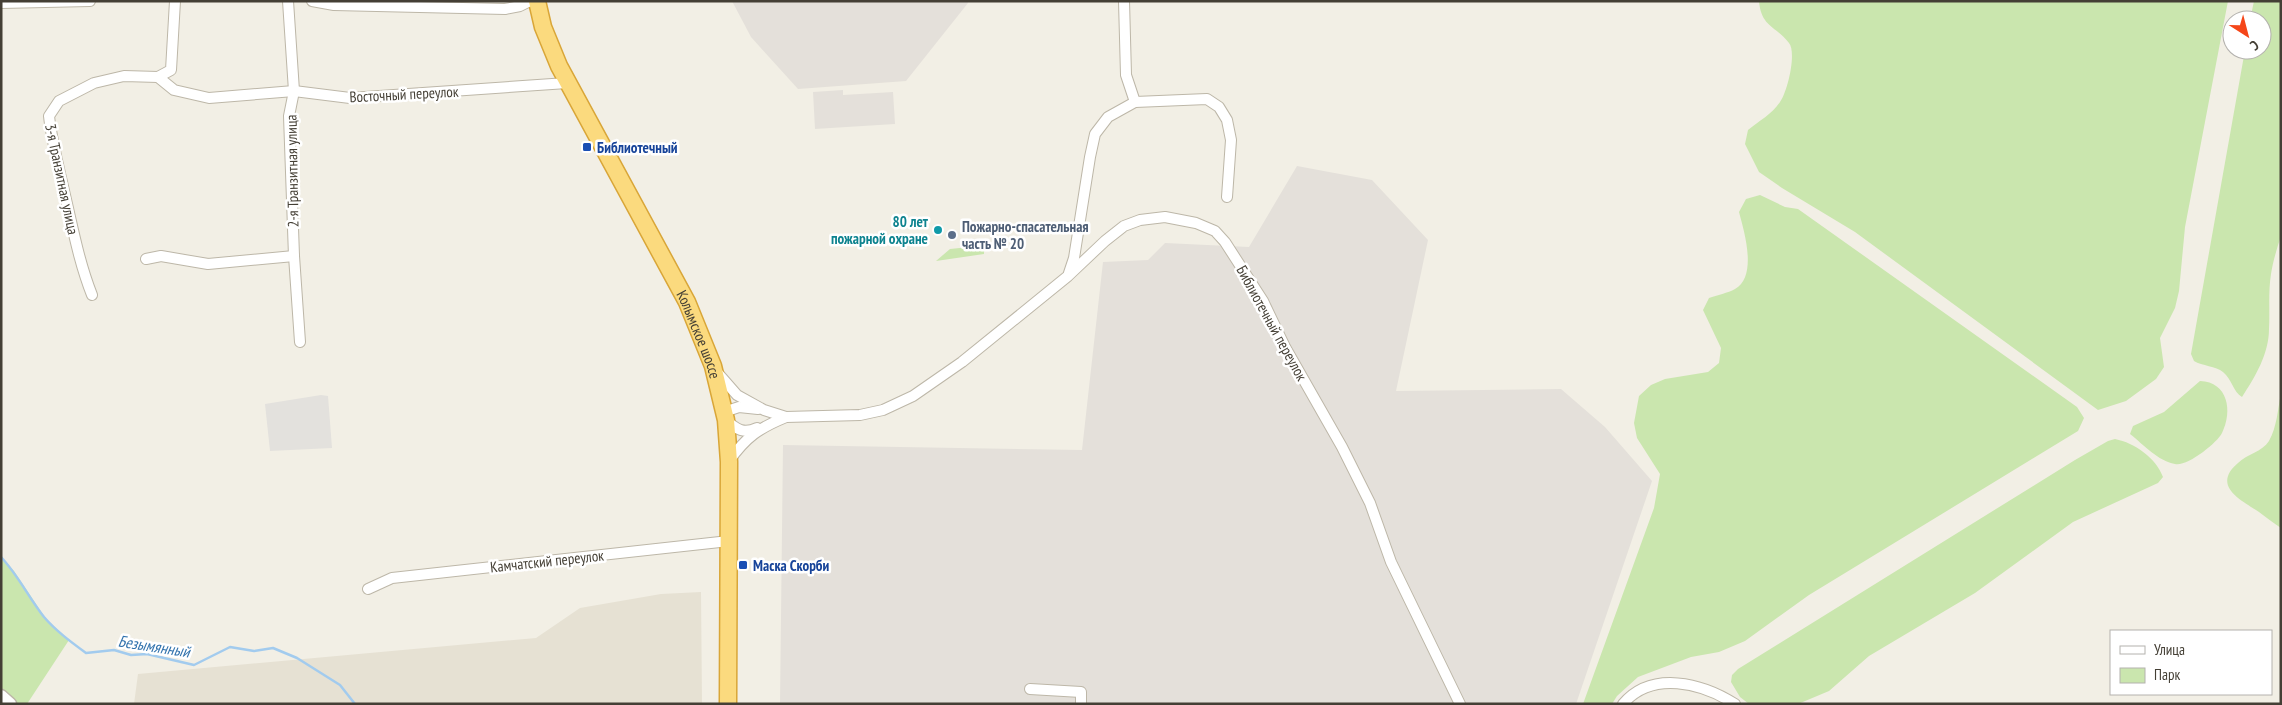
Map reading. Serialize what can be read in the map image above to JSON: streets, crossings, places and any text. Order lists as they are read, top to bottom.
{
  "streets": {
    "highway": ["Колымское шоссе"],
    "street": [
      "Восточный переулок",
      "2-я Транзитная улица",
      "3-я Транзитная улица",
      "Библиотечный переулок",
      "Камчатский переулок"
    ]
  },
  "crossings": [
    ["Восточный переулок", "2-я Транзитная улица"],
    ["Восточный переулок", "3-я Транзитная улица"],
    ["Восточный переулок", "Колымское шоссе"],
    ["Библиотечный переулок", "Колымское шоссе"],
    ["Колымское шоссе", "Камчатский переулок"]
  ],
  "water": ["Безымянный"],
  "places": {
    "transit": ["Библиотечный", "Маска Скорби"],
    "other": ["80 лет пожарной охране", "Пожарно-спасательная часть № 20"]
  },
  "legend": ["Улица", "Парк"],
  "north": "bottom right"
}
